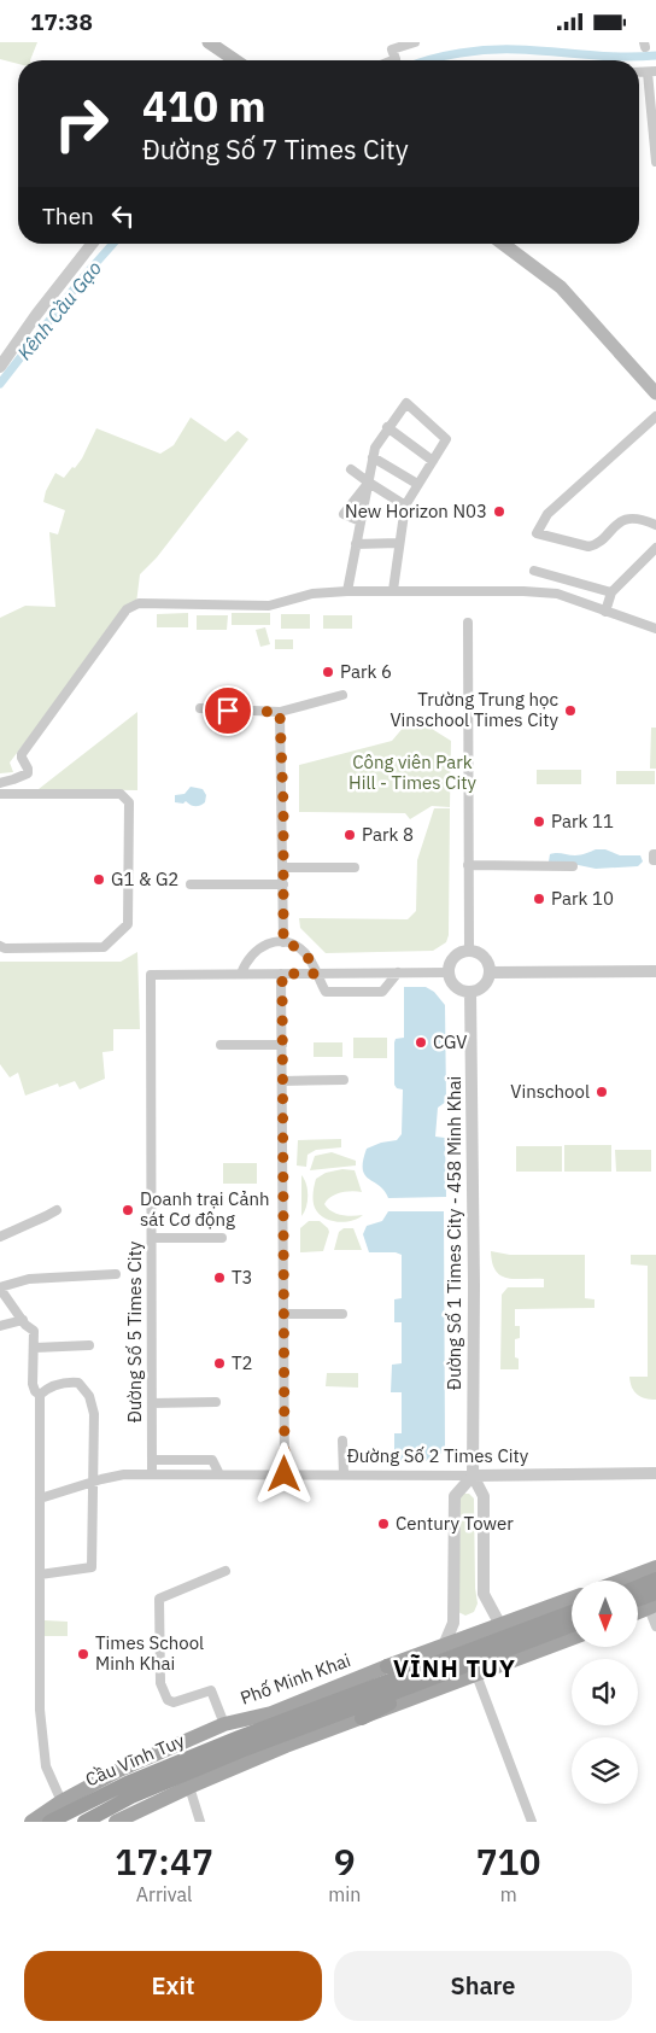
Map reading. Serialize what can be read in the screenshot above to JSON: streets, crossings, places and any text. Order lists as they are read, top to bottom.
{
  "streets": {
    "highway": ["Cầu Vĩnh Tuy"],
    "main road": ["Phố Minh Khai"],
    "street": ["Đường Số 1 Times City - 458 Minh Khai", "Đường Số 5 Times City", "Đường Số 2 Times City"]
  },
  "crossings": [
    ["Đường Số 1 Times City - 458 Minh Khai", "Đường Số 2 Times City"],
    ["Đường Số 1 Times City - 458 Minh Khai", "Phố Minh Khai"],
    ["Đường Số 5 Times City", "Đường Số 2 Times City"]
  ],
  "districts": ["VĨNH TUY"],
  "water": ["Kênh Cầu Gạo"],
  "parks": ["Công viên Park Hill - Times City"],
  "places": [
    "New Horizon N03",
    "Park 6",
    "Trường Trung học Vinschool Times City",
    "Park 11",
    "Park 8",
    "G1 & G2",
    "Park 10",
    "CGV",
    "Vinschool",
    "Doanh trại Cảnh sát Cơ động",
    "T3",
    "T2",
    "Century Tower",
    "Times School Minh Khai"
  ],
  "north": "bottom",
  "page": {
    "status": "17:38",
    "turn": ["410 m", "Đường Số 7 Times City"],
    "then": "Then",
    "eta": [
      "17:47",
      "Arrival",
      "9",
      "min",
      "710",
      "m"
    ],
    "buttons": ["Exit", "Share"]
  }
}
